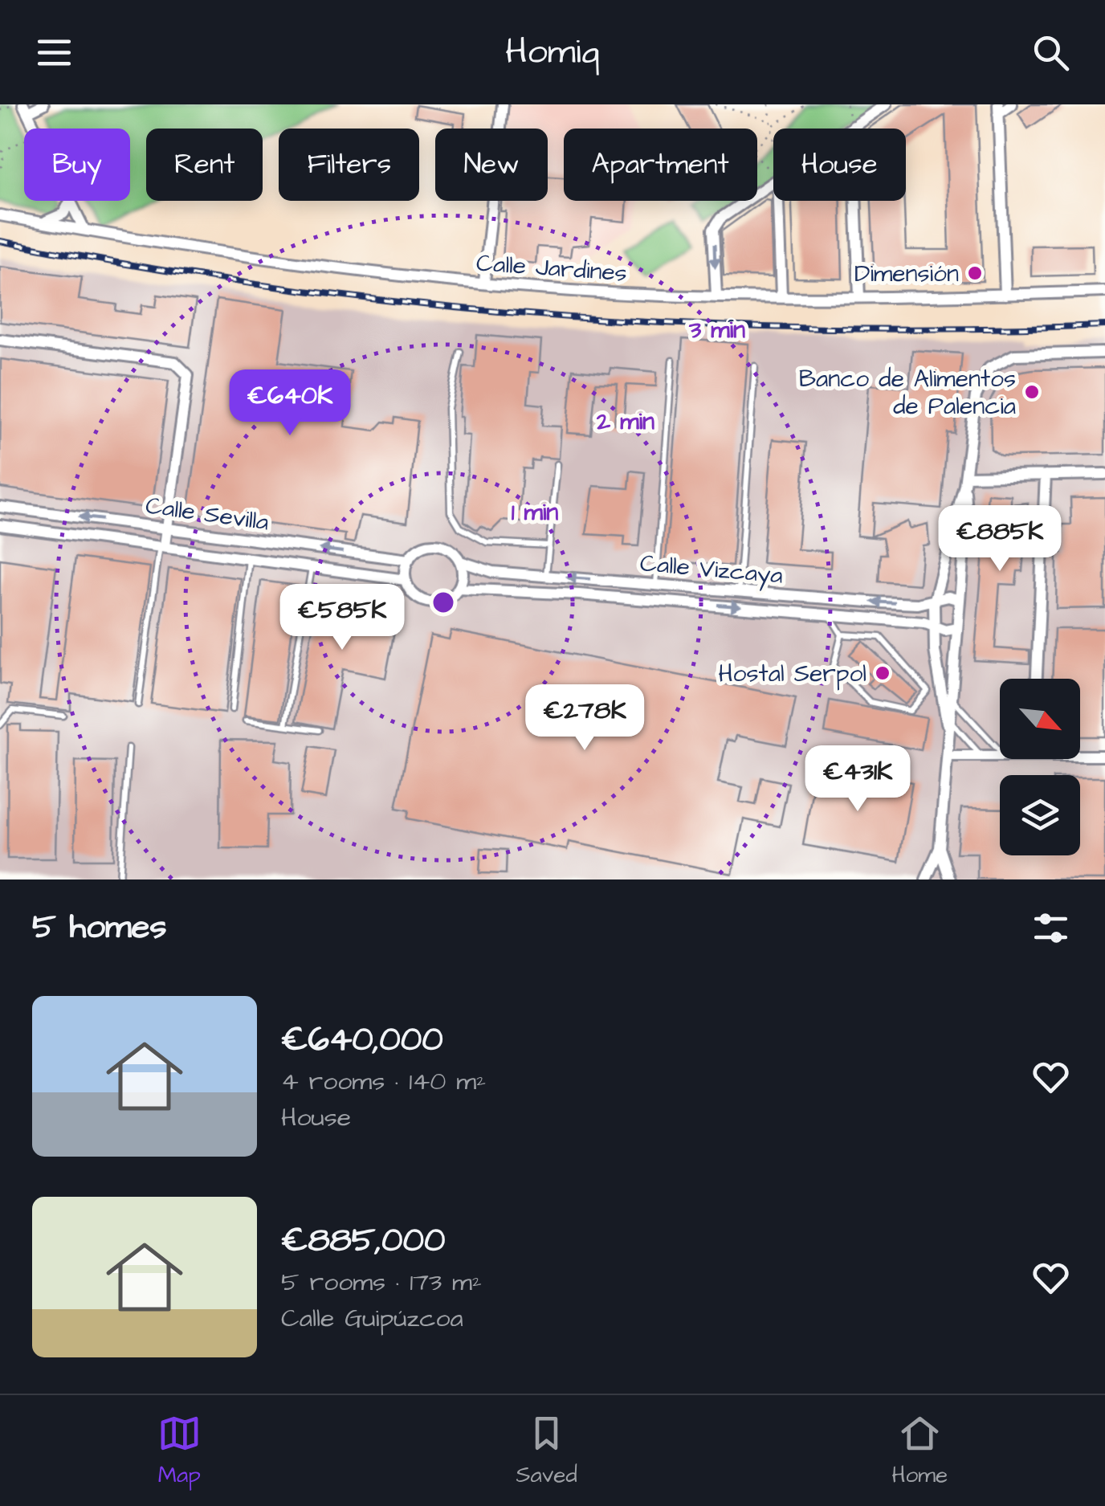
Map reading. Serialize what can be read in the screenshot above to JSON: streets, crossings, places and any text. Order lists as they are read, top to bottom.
{
  "streets": {
    "street": ["Calle Jardines", "Calle Sevilla", "Calle Vizcaya"]
  },
  "crossings": [
    ["Calle Sevilla", "Calle Vizcaya"]
  ],
  "places": ["Dimensión", "Banco de Alimentos de Palencia", "Hostal Serpol"],
  "north": "bottom right",
  "page": {
    "header": "Homiq",
    "chip": [
      "Buy",
      "Rent",
      "Filters",
      "New",
      "Apartment",
      "House"
    ],
    "price": [
      "€640K",
      "€885K",
      "€585K",
      "€278K",
      "€431K"
    ],
    "heading": "5 homes",
    "list": [
      {
        "name": "€640,000",
        "note": "4 rooms · 140 m² · House"
      },
      {
        "name": "€885,000",
        "note": "5 rooms · 173 m² · Calle Guipúzcoa"
      }
    ],
    "tabs": ["Map", "Saved", "Home"]
  },
  "rings": ["3 min", "2 min", "1 min"]
}
